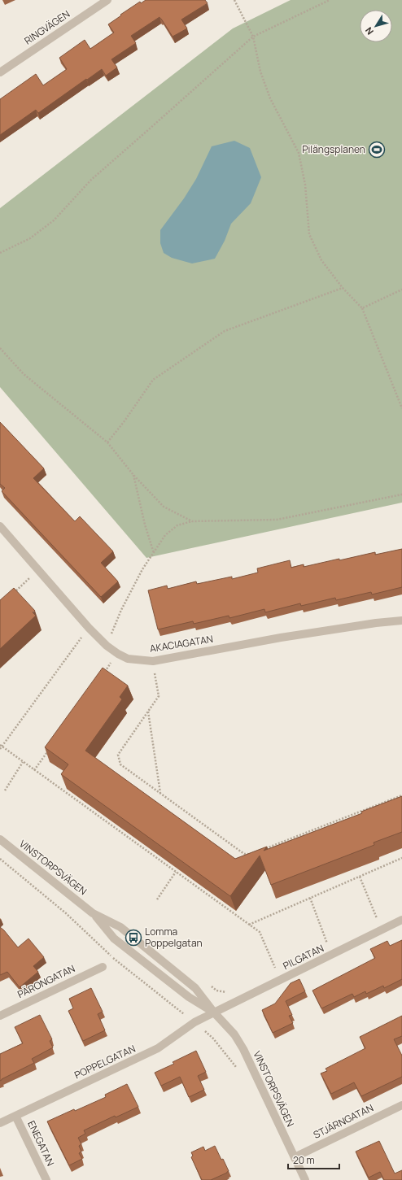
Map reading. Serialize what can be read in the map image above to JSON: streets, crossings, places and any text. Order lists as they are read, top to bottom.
{
  "streets": {
    "street": [
      "RINGVÄGEN",
      "AKACIAGATAN",
      "VINSTORPSVÄGEN",
      "PILGATAN",
      "PÄRONGATAN",
      "POPPELGATAN",
      "STJÄRNGATAN",
      "ENEGATAN"
    ]
  },
  "crossings": [
    ["VINSTORPSVÄGEN", "PILGATAN"],
    ["VINSTORPSVÄGEN", "POPPELGATAN"],
    ["VINSTORPSVÄGEN", "STJÄRNGATAN"],
    ["PILGATAN", "POPPELGATAN"],
    ["POPPELGATAN", "ENEGATAN"]
  ],
  "places": {
    "sports": ["Pilängsplanen"],
    "bus stop": ["Lomma Poppelgatan"]
  },
  "scale_bar": "20 m",
  "north": "bottom left"
}
